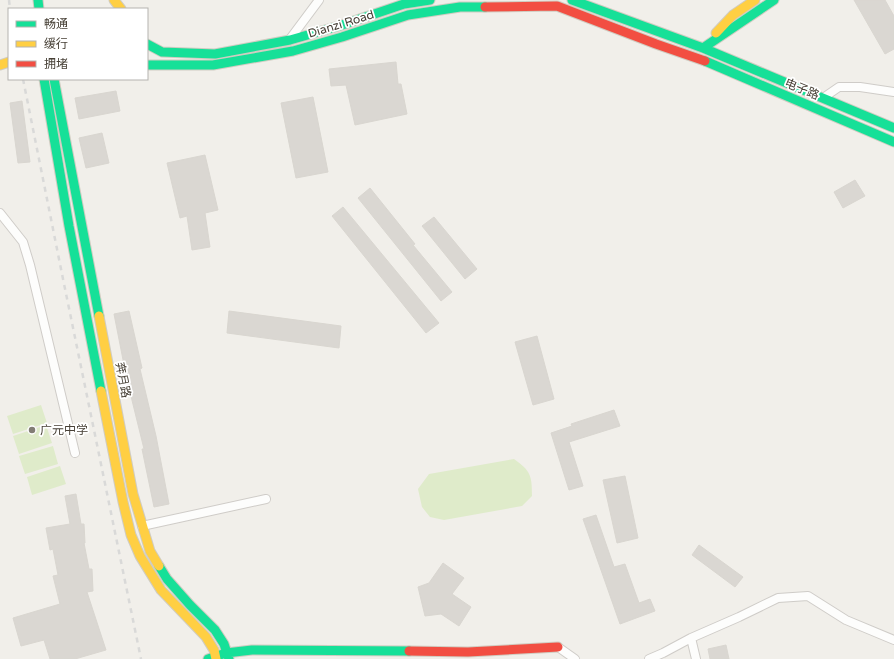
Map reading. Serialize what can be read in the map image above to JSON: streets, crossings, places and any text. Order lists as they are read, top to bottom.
{
  "streets": {
    "main road": ["Dianzi Road", "电子路", "奔月路"]
  },
  "crossings": [
    ["Dianzi Road", "电子路"]
  ],
  "places": ["广元中学"],
  "legend": ["畅通", "缓行", "拥堵"]
}
